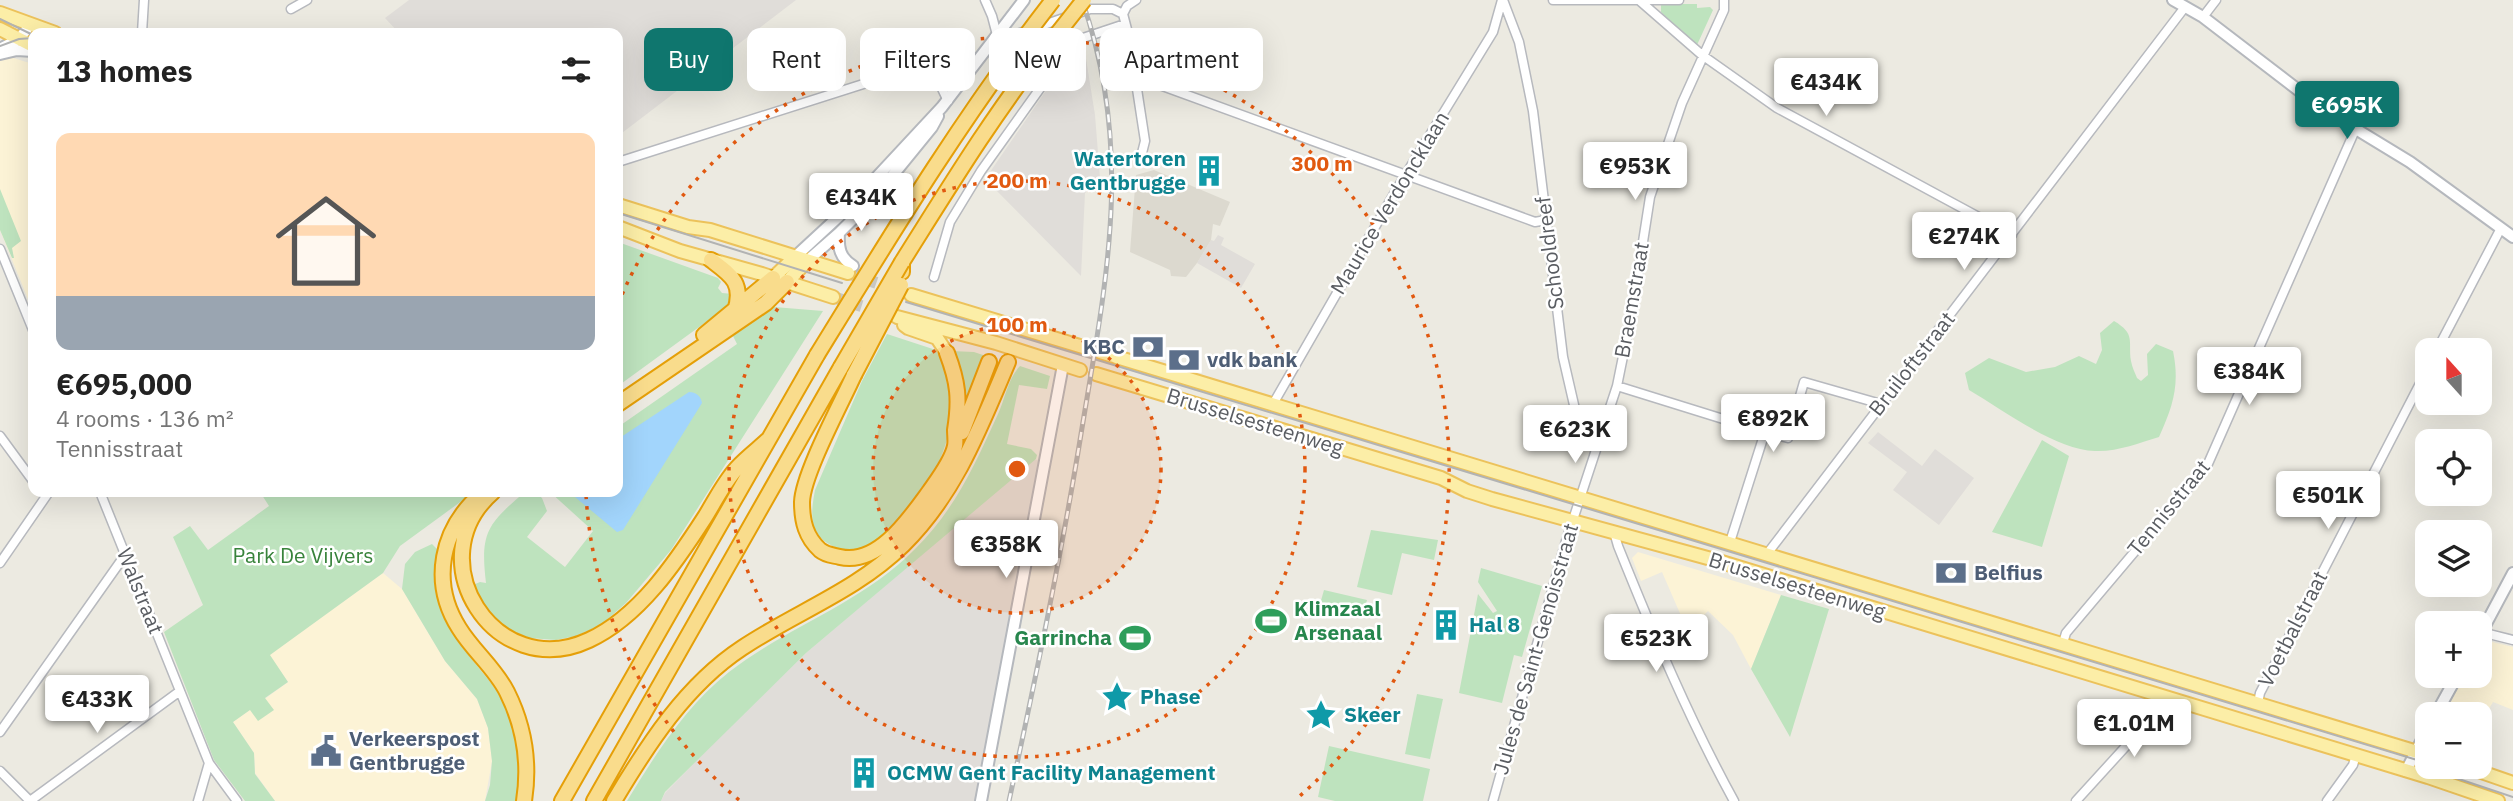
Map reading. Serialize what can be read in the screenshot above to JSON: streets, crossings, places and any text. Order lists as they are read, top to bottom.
{
  "streets": {
    "main road": ["Brusselsesteenweg"],
    "street": [
      "Maurice Verdoncklaan",
      "Schooldreef",
      "Braemstraat",
      "Bruiloftstraat",
      "Tennisstraat",
      "Walstraat",
      "Voetbalstraat",
      "Jules de Saint-Genoisstraat"
    ]
  },
  "crossings": [
    ["Maurice Verdoncklaan", "Schooldreef"],
    ["Maurice Verdoncklaan", "Brusselsesteenweg"],
    ["Schooldreef", "Braemstraat"],
    ["Bruiloftstraat", "Brusselsesteenweg"],
    ["Brusselsesteenweg", "Tennisstraat"],
    ["Brusselsesteenweg", "Voetbalstraat"],
    ["Brusselsesteenweg", "Jules de Saint-Genoisstraat"]
  ],
  "parks": ["Park De Vijvers"],
  "places": {
    "building": ["Watertoren Gentbrugge", "Hal 8", "OCMW Gent Facility Management"],
    "bank": ["KBC", "vdk bank", "Belfius"],
    "sports": ["Klimzaal Arsenaal", "Garrincha"],
    "place": ["Phase", "Skeer"],
    "public building": ["Verkeerspost Gentbrugge"]
  },
  "north": "top",
  "page": {
    "chip": [
      "Buy",
      "Rent",
      "Filters",
      "New",
      "Apartment"
    ],
    "heading": "13 homes",
    "price": [
      "€434K",
      "€695K",
      "€953K",
      "€434K",
      "€274K",
      "€384K",
      "€892K",
      "€623K",
      "€501K",
      "€358K",
      "€523K",
      "€433K",
      "€1.01M"
    ],
    "list": [
      {
        "name": "€695,000",
        "note": "4 rooms · 136 m² · Tennisstraat"
      }
    ],
    "map_buttons": ["+", "−"]
  },
  "rings": ["300 m", "200 m", "100 m"]
}
